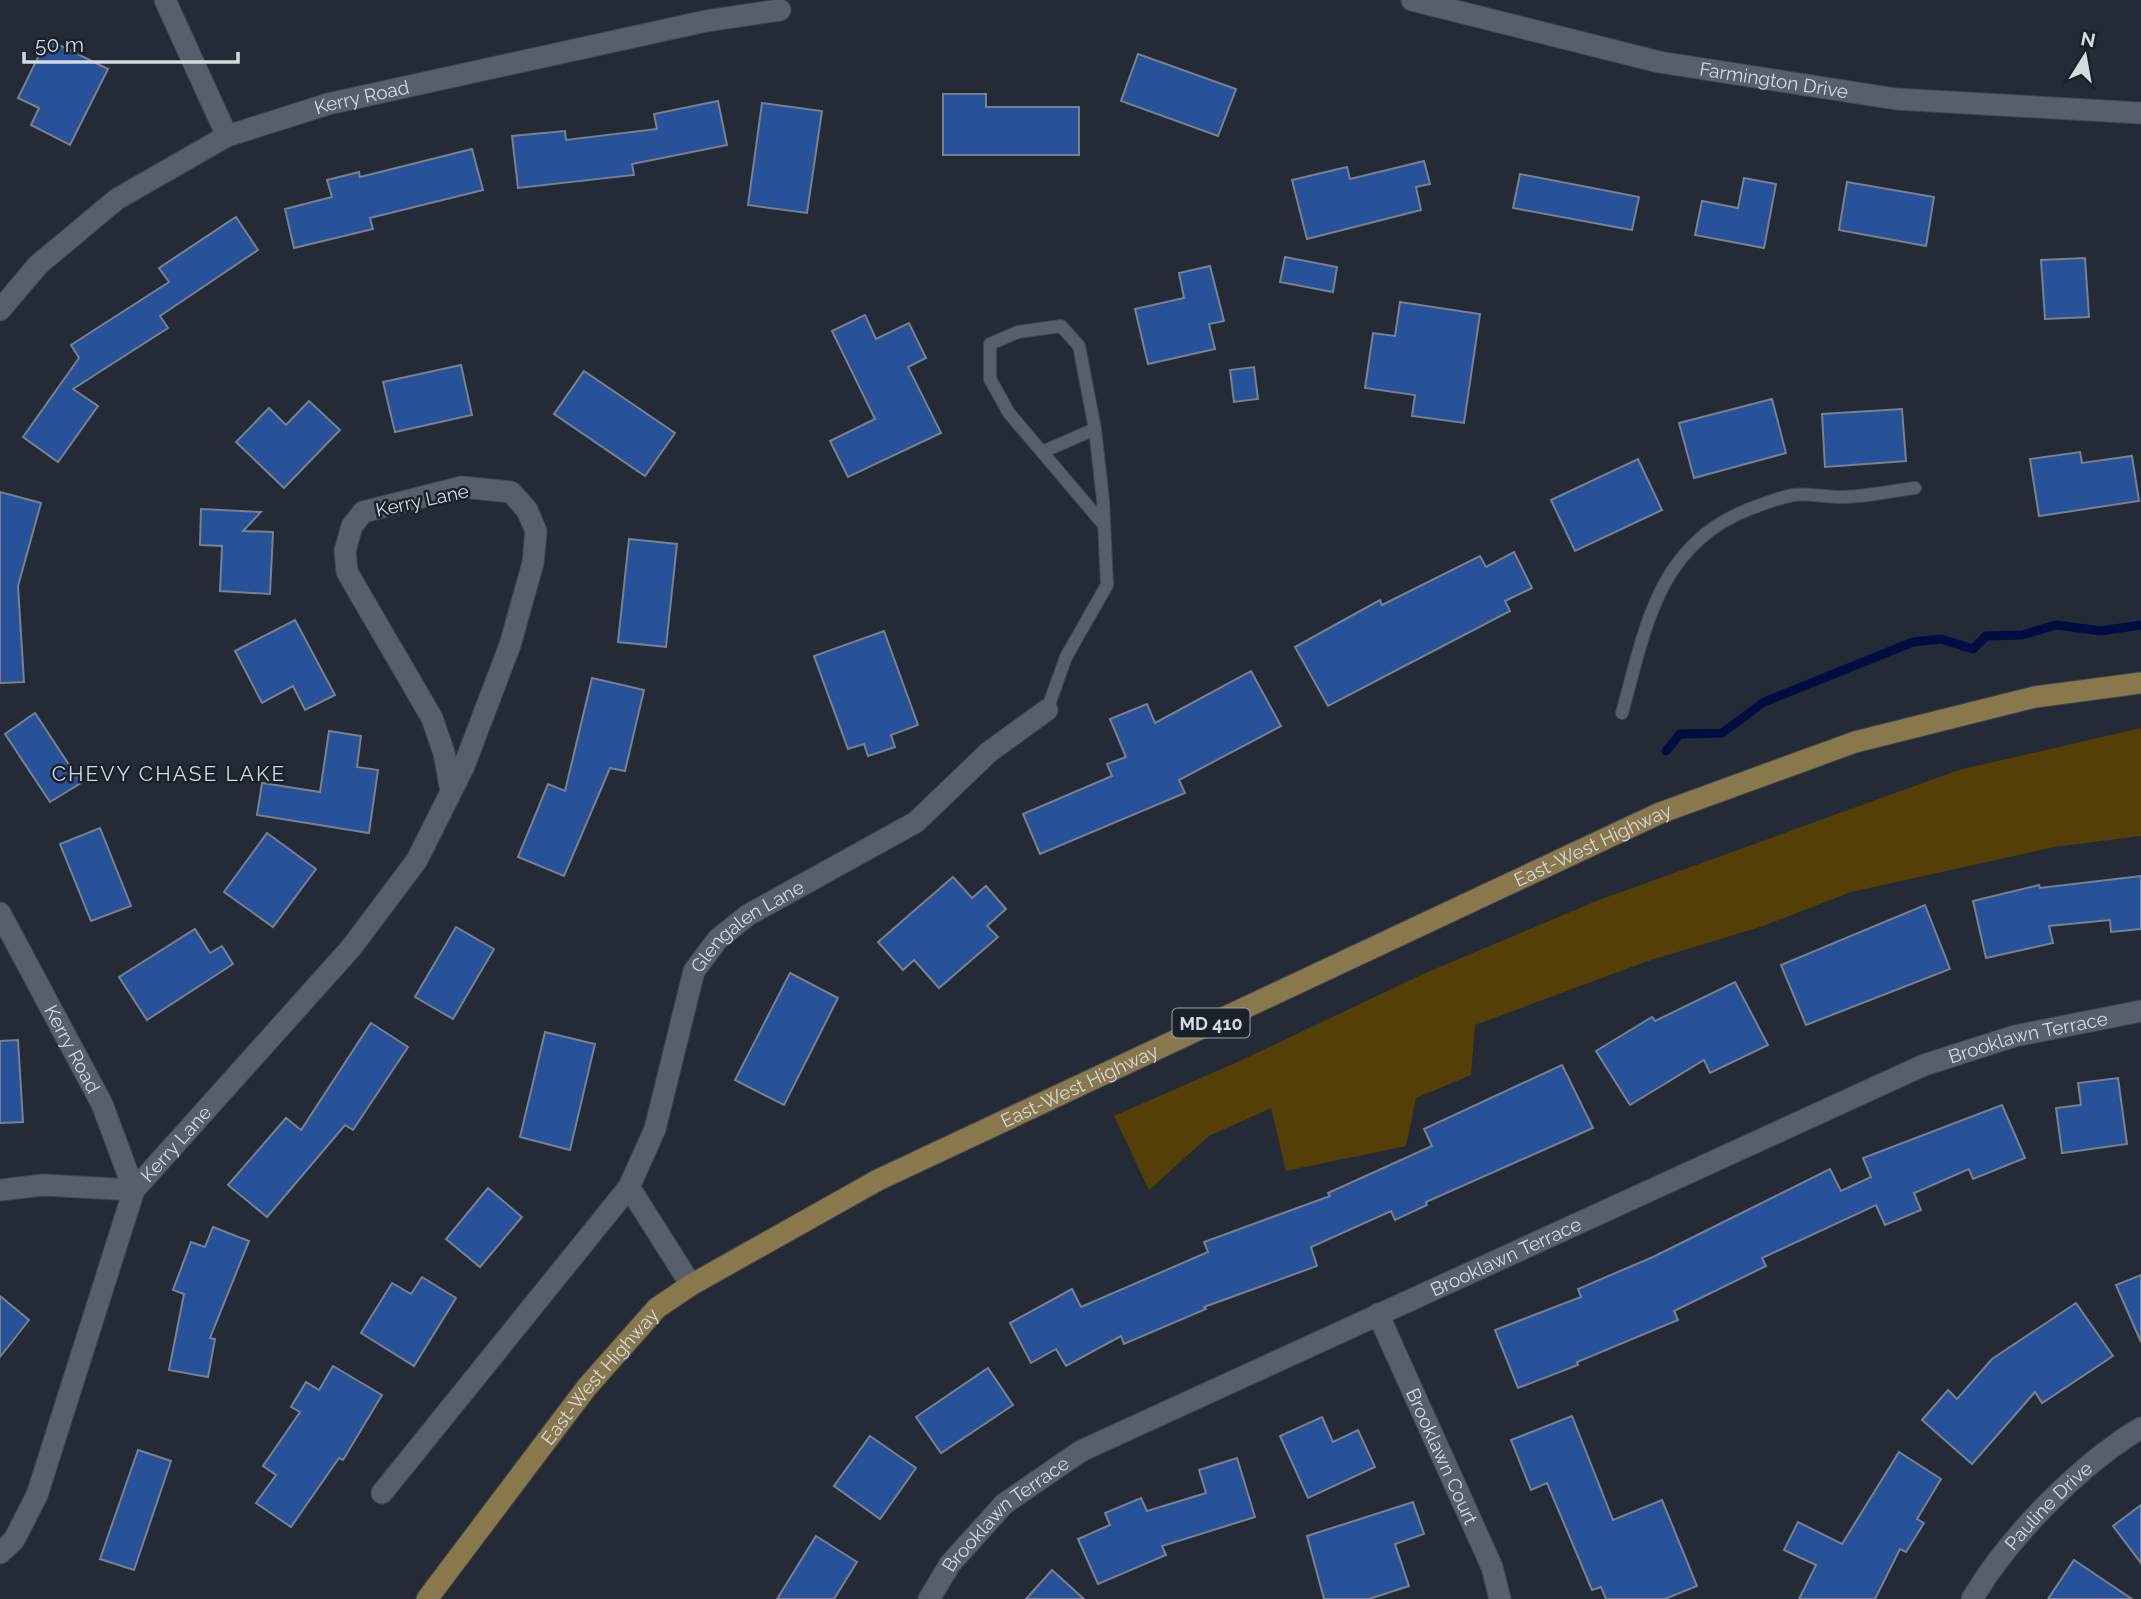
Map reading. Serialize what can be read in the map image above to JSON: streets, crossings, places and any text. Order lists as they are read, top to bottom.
{
  "streets": {
    "main road": ["East-West Highway", "MD 410"],
    "street": [
      "Farmington Drive",
      "Kerry Road",
      "Kerry Lane",
      "Glengalen Lane",
      "Brooklawn Terrace",
      "Brooklawn Court",
      "Pauline Drive"
    ]
  },
  "crossings": [
    ["Kerry Road", "Kerry Lane"],
    ["Brooklawn Terrace", "Brooklawn Court"]
  ],
  "districts": ["CHEVY CHASE LAKE"],
  "scale_bar": "50 m",
  "north": "top"
}
